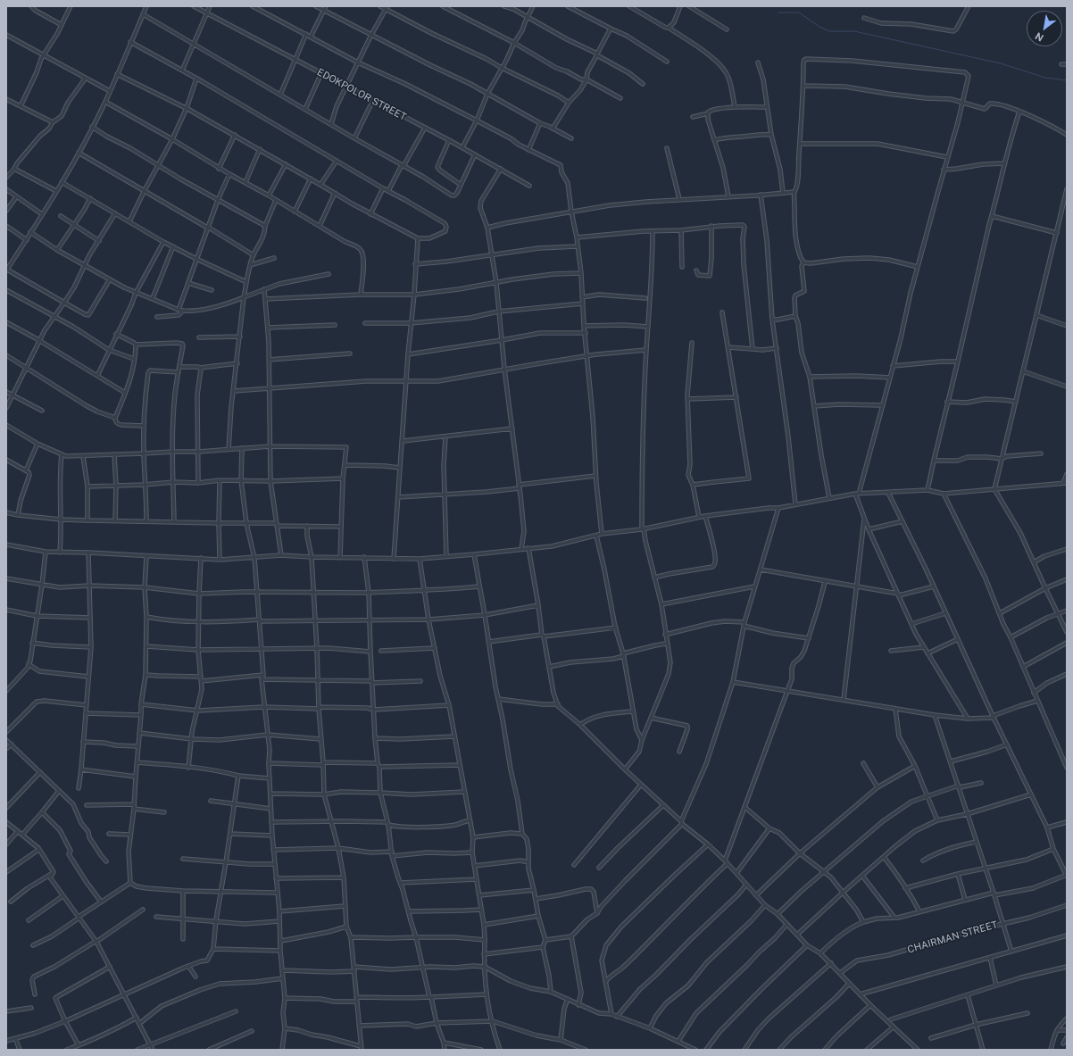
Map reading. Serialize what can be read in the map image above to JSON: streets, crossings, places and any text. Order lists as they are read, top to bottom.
{
  "streets": {
    "street": ["EDOKPOLOR STREET", "CHAIRMAN STREET"]
  },
  "north": "bottom left"
}
